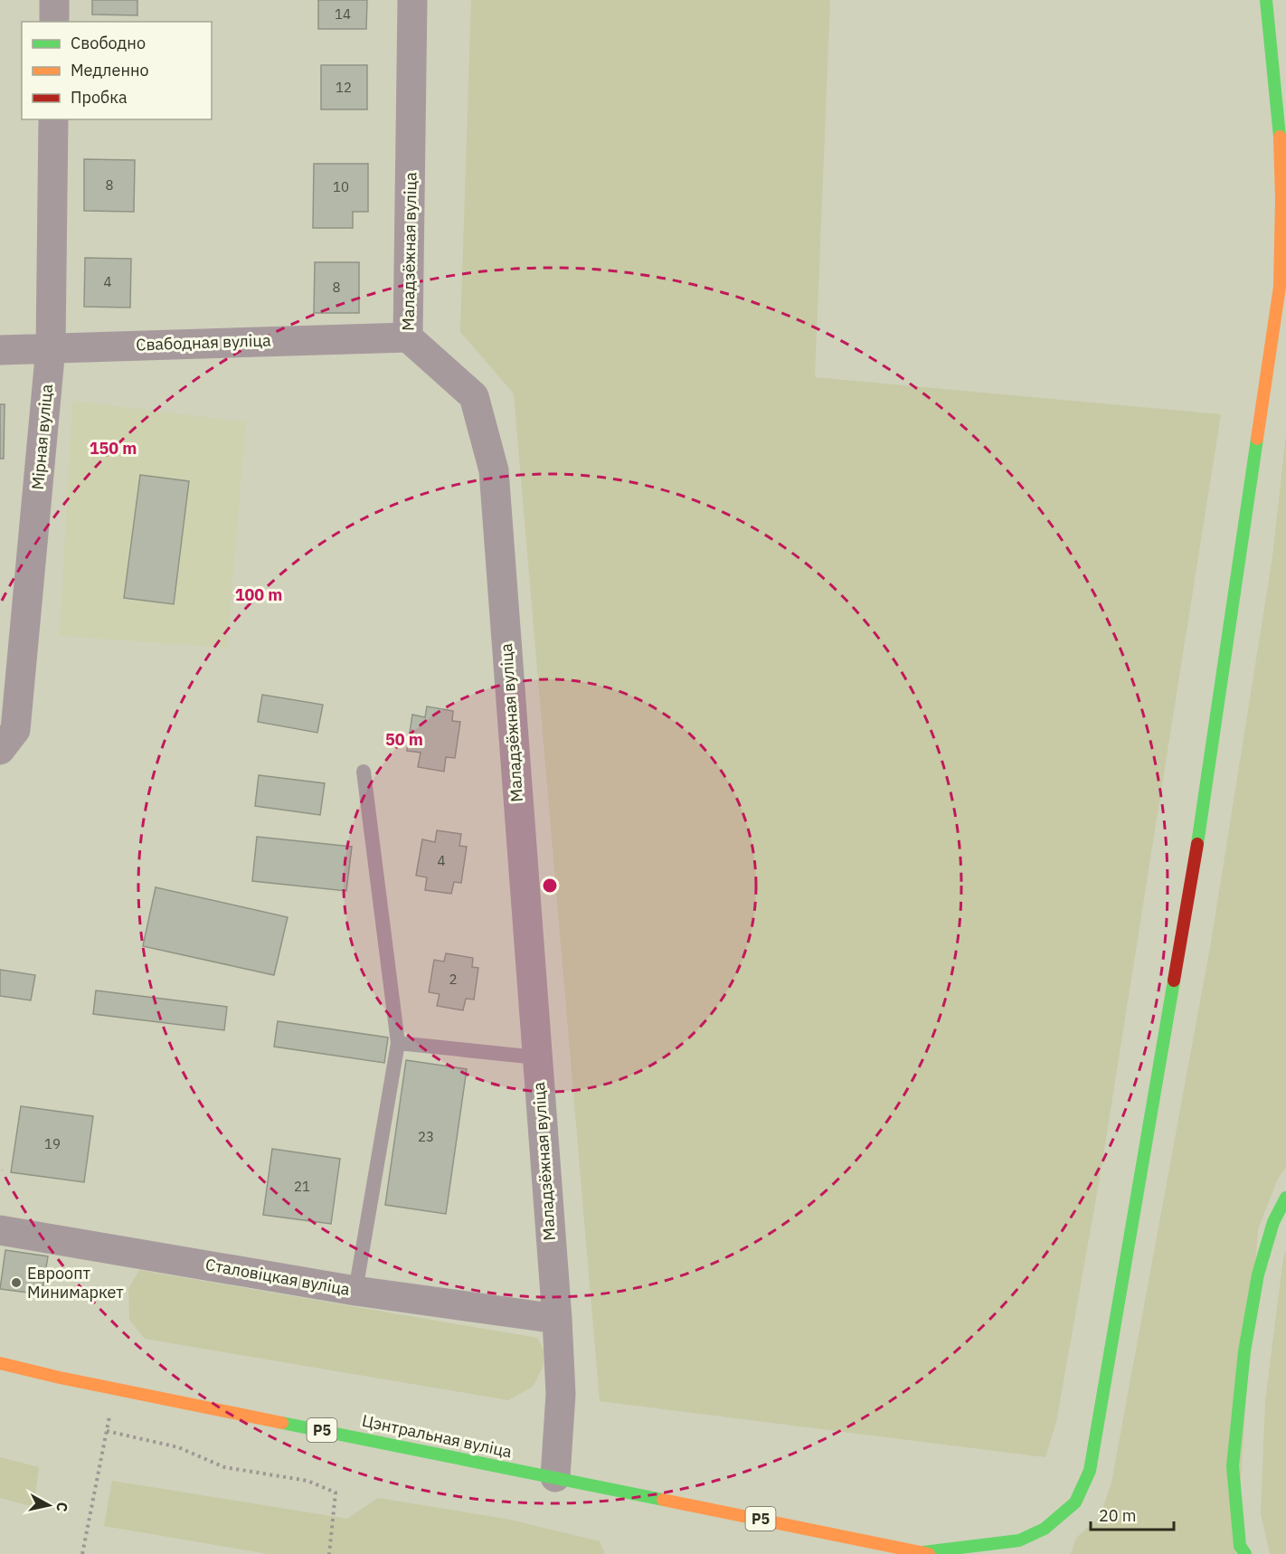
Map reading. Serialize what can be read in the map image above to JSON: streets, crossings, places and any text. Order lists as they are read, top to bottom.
{
  "streets": {
    "main road": ["Р5", "Цэнтральная вуліца"],
    "street": [
      "Маладзёжная вуліца",
      "Свабодная вуліца",
      "Мірная вуліца",
      "Сталовіцкая вуліца"
    ]
  },
  "crossings": [
    ["Маладзёжная вуліца", "Свабодная вуліца"],
    ["Маладзёжная вуліца", "Сталовіцкая вуліца"],
    ["Маладзёжная вуліца", "Цэнтральная вуліца"],
    ["Свабодная вуліца", "Мірная вуліца"]
  ],
  "places": ["Евроопт Минимаркет"],
  "house_numbers": [
    "14",
    "12",
    "8",
    "10",
    "4",
    "8",
    "4",
    "2",
    "23",
    "19",
    "21"
  ],
  "legend": ["Свободно", "Медленно", "Пробка"],
  "scale_bar": "20 m",
  "north": "right",
  "rings": ["150 m", "100 m", "50 m"]
}
